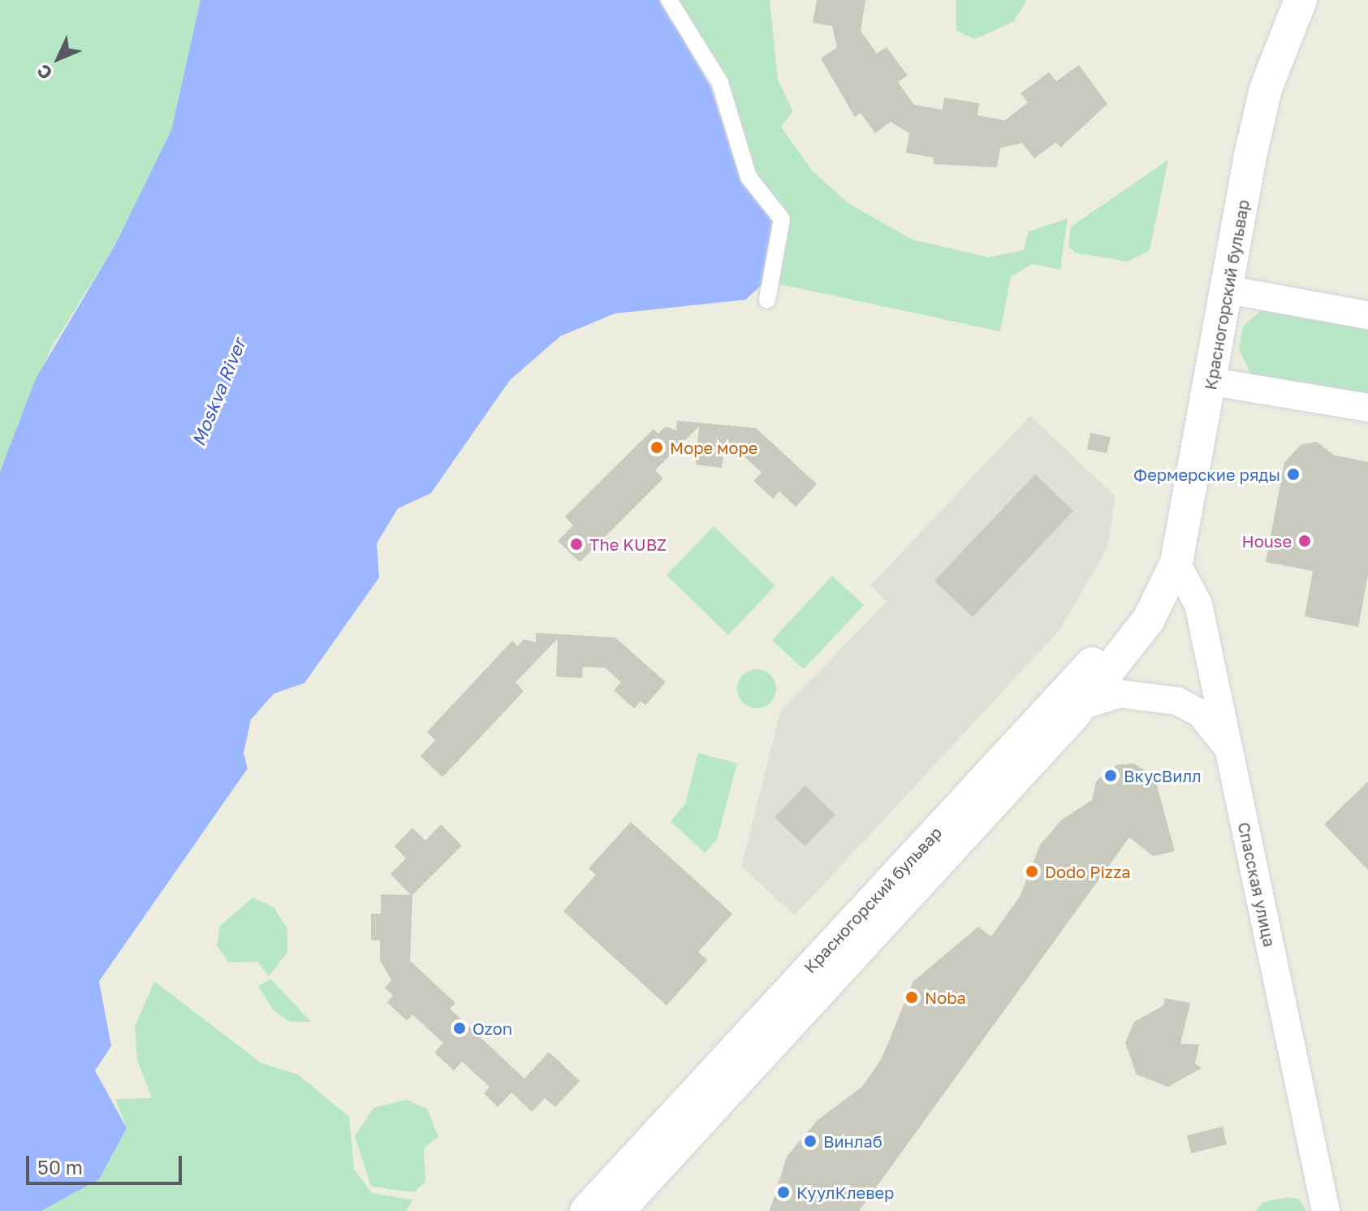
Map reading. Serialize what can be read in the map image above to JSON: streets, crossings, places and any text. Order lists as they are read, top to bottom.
{
  "streets": {
    "main road": ["Красногорский бульвар"],
    "street": ["Спасская улица"]
  },
  "crossings": [
    ["Красногорский бульвар", "Спасская улица"]
  ],
  "water": ["Moskva River"],
  "places": [
    "Море море",
    "Фермерские ряды",
    "House",
    "The KUBZ",
    "ВкусВилл",
    "Dodo Pizza",
    "Noba",
    "Ozon",
    "Винлаб",
    "КуулКлевер"
  ],
  "scale_bar": "50 m",
  "north": "bottom left"
}
